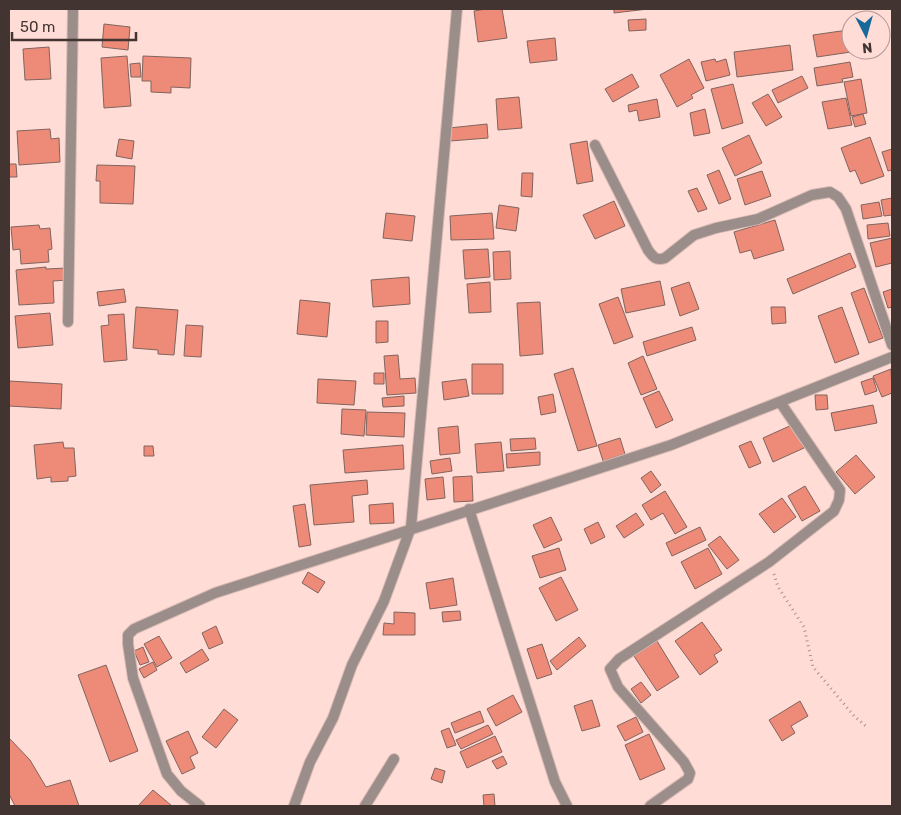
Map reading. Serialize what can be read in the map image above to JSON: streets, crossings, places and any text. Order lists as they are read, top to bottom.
{
  "scale_bar": "50 m",
  "north": "bottom"
}
